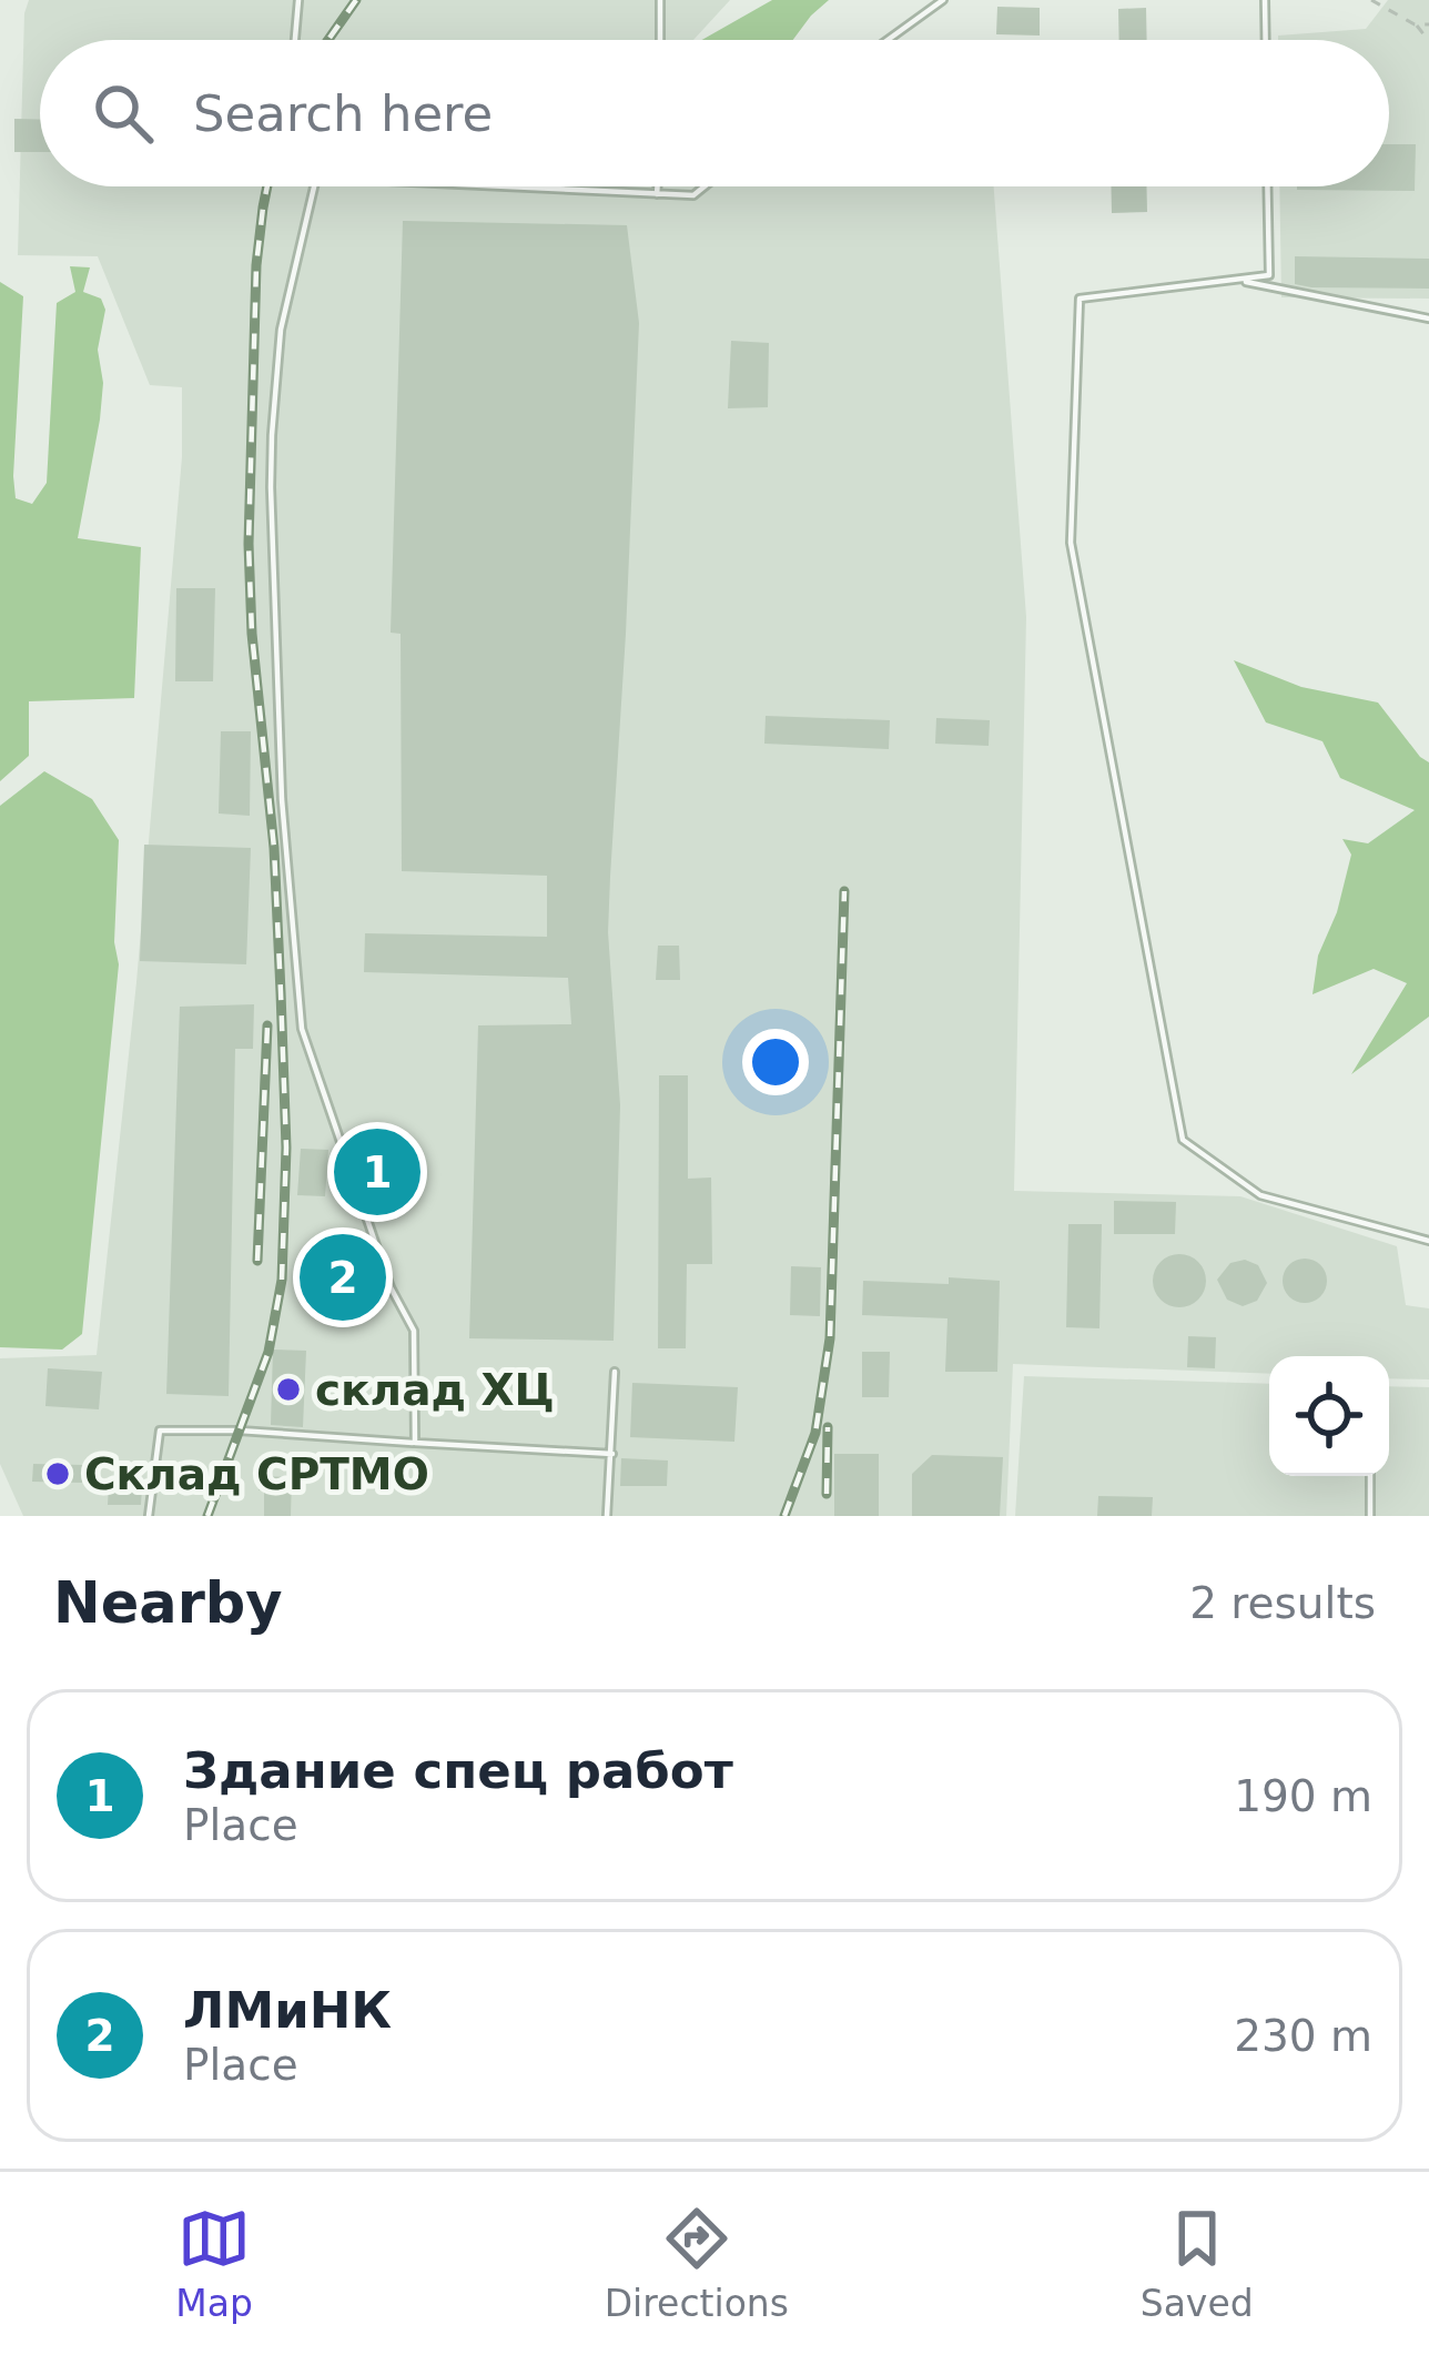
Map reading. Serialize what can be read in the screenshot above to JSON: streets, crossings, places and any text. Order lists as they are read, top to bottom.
{
  "places": ["склад ХЦ", "Склад СРТМО"],
  "page": {
    "search": "Search here",
    "pins": ["1", "2"],
    "heading": ["Nearby", "2 results"],
    "list": [
      {
        "mark": "1",
        "name": "Здание спец работ",
        "note": "Place",
        "value": "190 m"
      },
      {
        "mark": "2",
        "name": "ЛМиНК",
        "note": "Place",
        "value": "230 m"
      }
    ],
    "nav": ["Map", "Directions", "Saved"]
  }
}
